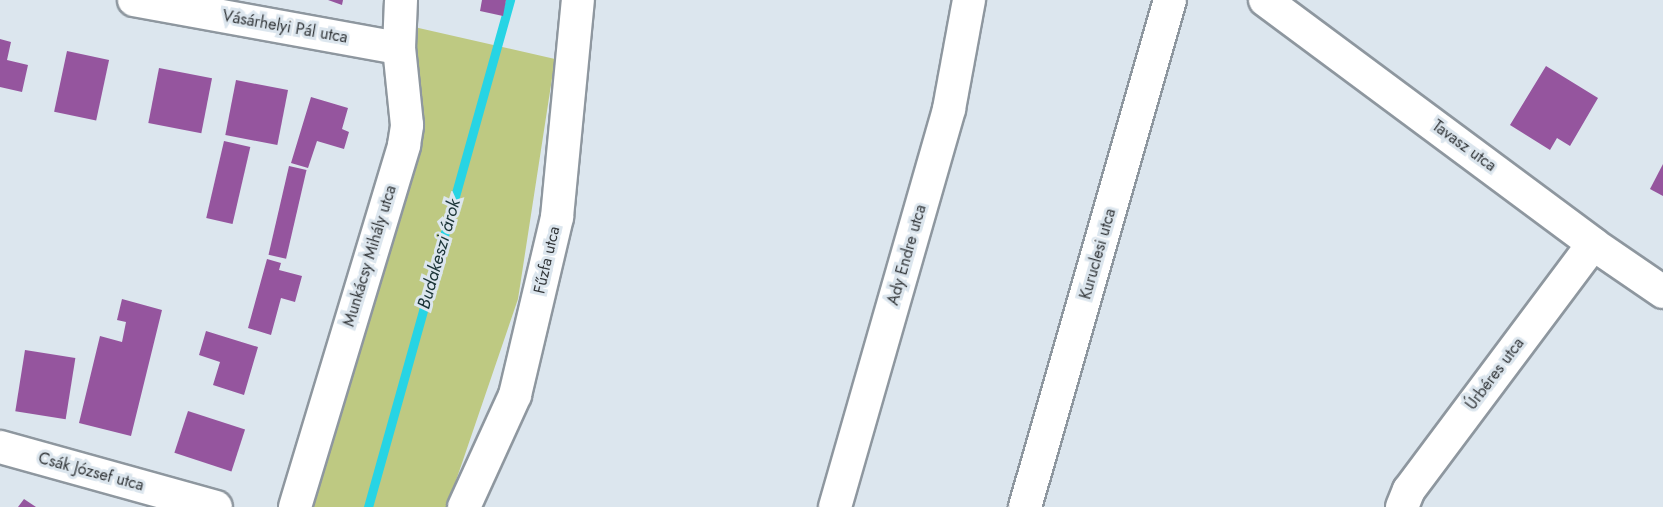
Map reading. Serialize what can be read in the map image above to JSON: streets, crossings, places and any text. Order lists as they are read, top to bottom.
{
  "streets": {
    "street": [
      "Vásárhelyi Pál utca",
      "Tavasz utca",
      "Kuruclesi utca",
      "Ady Endre utca",
      "Munkácsy Mihály utca",
      "Fűzfa utca",
      "Úrbéres utca",
      "Csák József utca"
    ]
  },
  "crossings": [
    ["Vásárhelyi Pál utca", "Munkácsy Mihály utca"],
    ["Tavasz utca", "Úrbéres utca"]
  ],
  "water": ["Budakeszi árok"]
}
